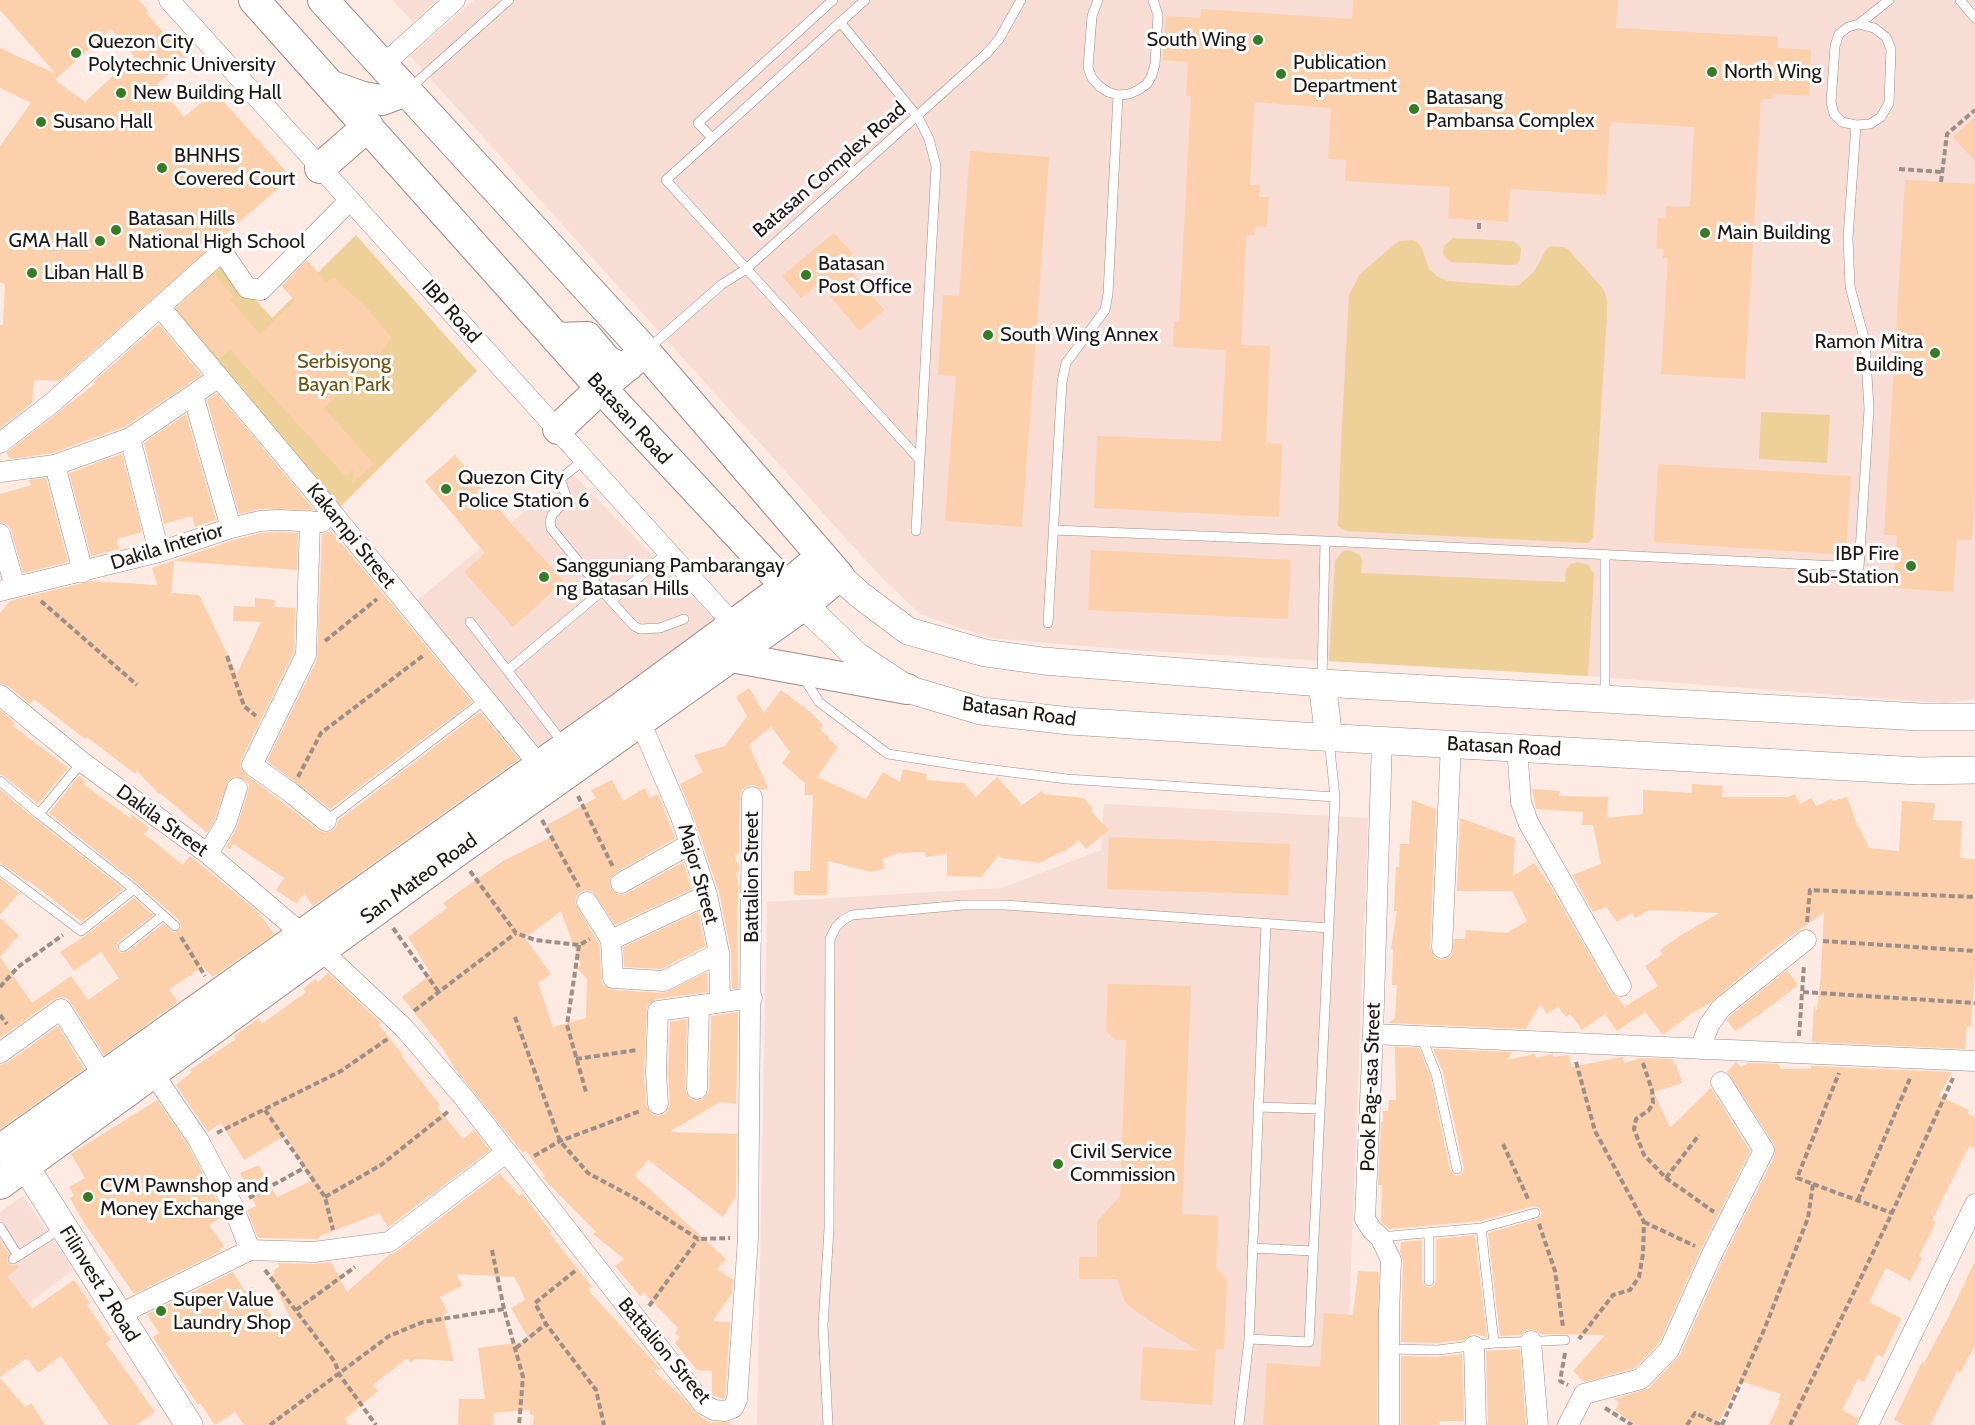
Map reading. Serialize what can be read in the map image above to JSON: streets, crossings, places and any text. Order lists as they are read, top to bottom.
{
  "streets": {
    "main road": ["Batasan Road", "San Mateo Road", "Filinvest 2 Road"],
    "street": [
      "IBP Road",
      "Kakampi Street",
      "Dakila Interior",
      "Dakila Street",
      "Major Street",
      "Battalion Street",
      "Pook Pag-asa Street"
    ],
    "lane": ["Batasan Complex Road"]
  },
  "crossings": [
    ["IBP Road", "San Mateo Road"],
    ["Batasan Road", "San Mateo Road"],
    ["Batasan Road", "Pook Pag-asa Street"],
    ["Kakampi Street", "Dakila Interior"],
    ["Kakampi Street", "San Mateo Road"],
    ["Dakila Street", "Battalion Street"],
    ["Dakila Street", "San Mateo Road"],
    ["Major Street", "San Mateo Road"],
    ["Battalion Street", "San Mateo Road"],
    ["San Mateo Road", "Filinvest 2 Road"]
  ],
  "parks": ["Serbisyong Bayan Park"],
  "places": [
    "South Wing",
    "Quezon City Polytechnic University",
    "North Wing",
    "Publication Department",
    "New Building Hall",
    "Batasang Pambansa Complex",
    "Susano Hall",
    "BHNHS Covered Court",
    "Batasan Hills National High School",
    "Main Building",
    "GMA Hall",
    "Liban Hall B",
    "Batasan Post Office",
    "South Wing Annex",
    "Ramon Mitra Building",
    "Quezon City Police Station 6",
    "IBP Fire Sub-Station",
    "Sangguniang Pambarangay ng Batasan Hills",
    "Civil Service Commission",
    "CVM Pawnshop and Money Exchange",
    "Super Value Laundry Shop"
  ]
}
